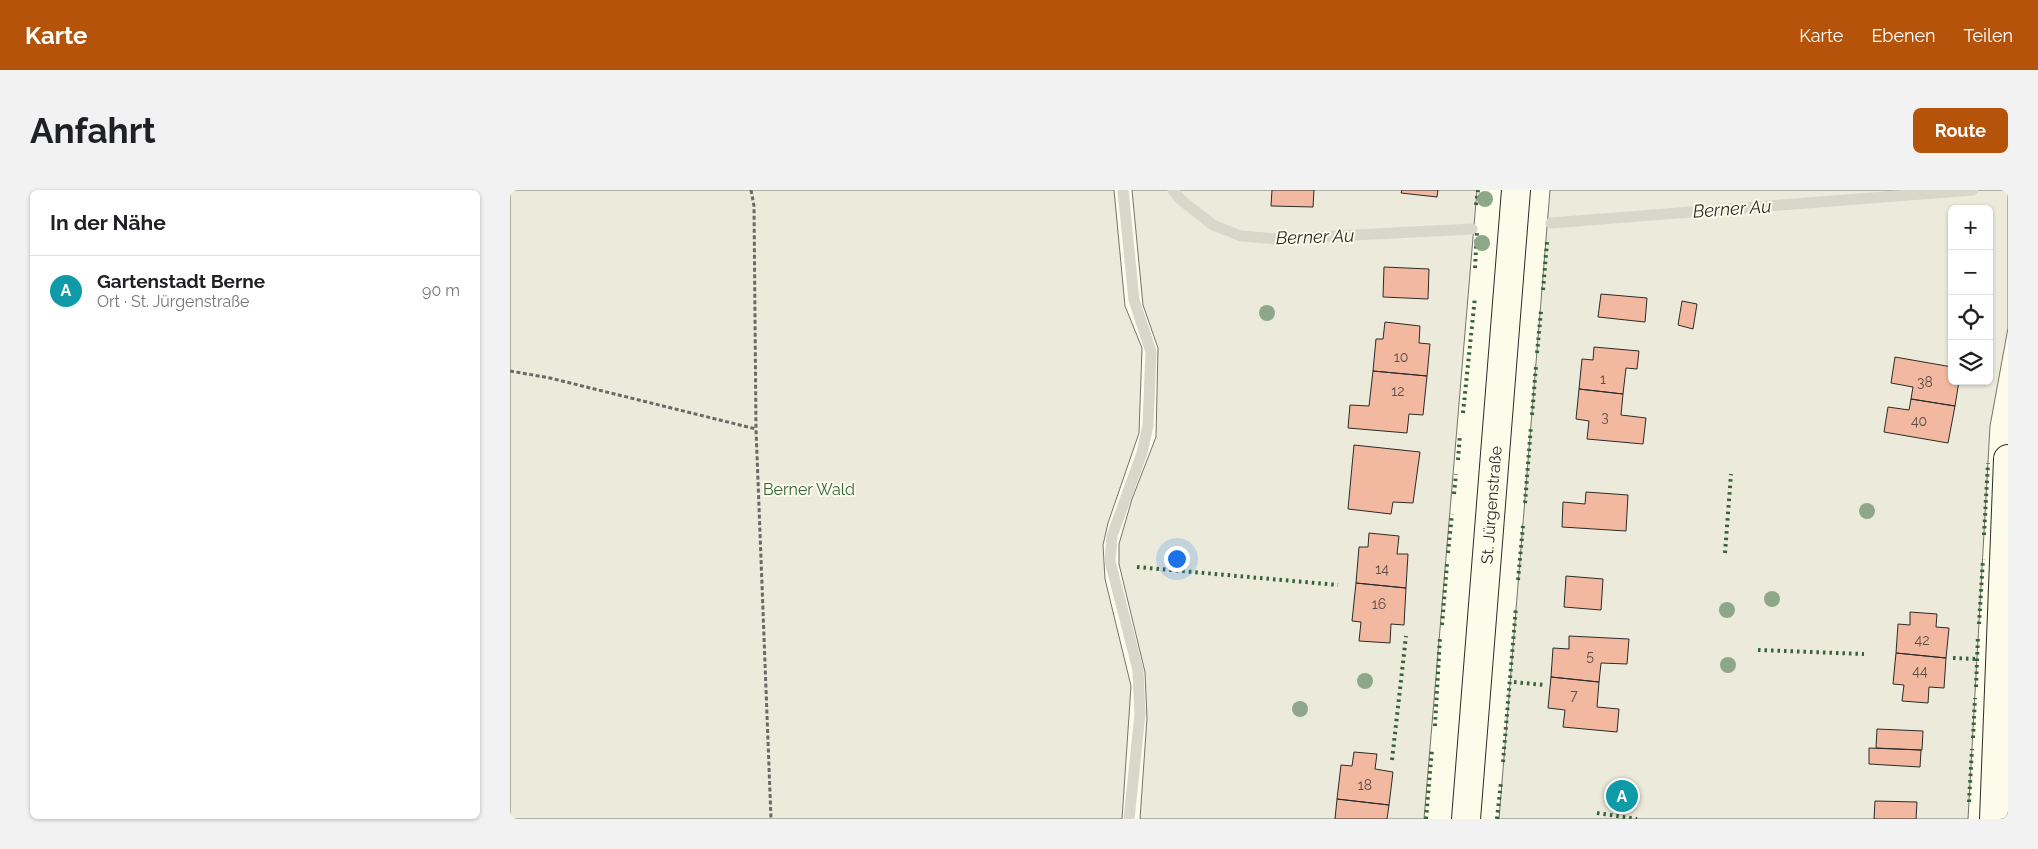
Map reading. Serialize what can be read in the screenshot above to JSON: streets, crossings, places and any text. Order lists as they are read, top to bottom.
{
  "streets": {
    "street": ["St. Jürgenstraße"]
  },
  "water": ["Berner Au"],
  "parks": ["Berner Wald"],
  "house_numbers": [
    "10",
    "1",
    "38",
    "12",
    "3",
    "40",
    "14",
    "16",
    "42",
    "5",
    "44",
    "7",
    "18"
  ],
  "page": {
    "header": "Karte",
    "nav": ["Karte", "Ebenen", "Teilen"],
    "buttons": "Route",
    "title": "Anfahrt",
    "heading": "In der Nähe",
    "map_buttons": ["+", "−"],
    "list": [
      {
        "mark": "A",
        "name": "Gartenstadt Berne",
        "note": "Ort · St. Jürgenstraße",
        "value": "90 m"
      }
    ],
    "pins": "A"
  }
}
